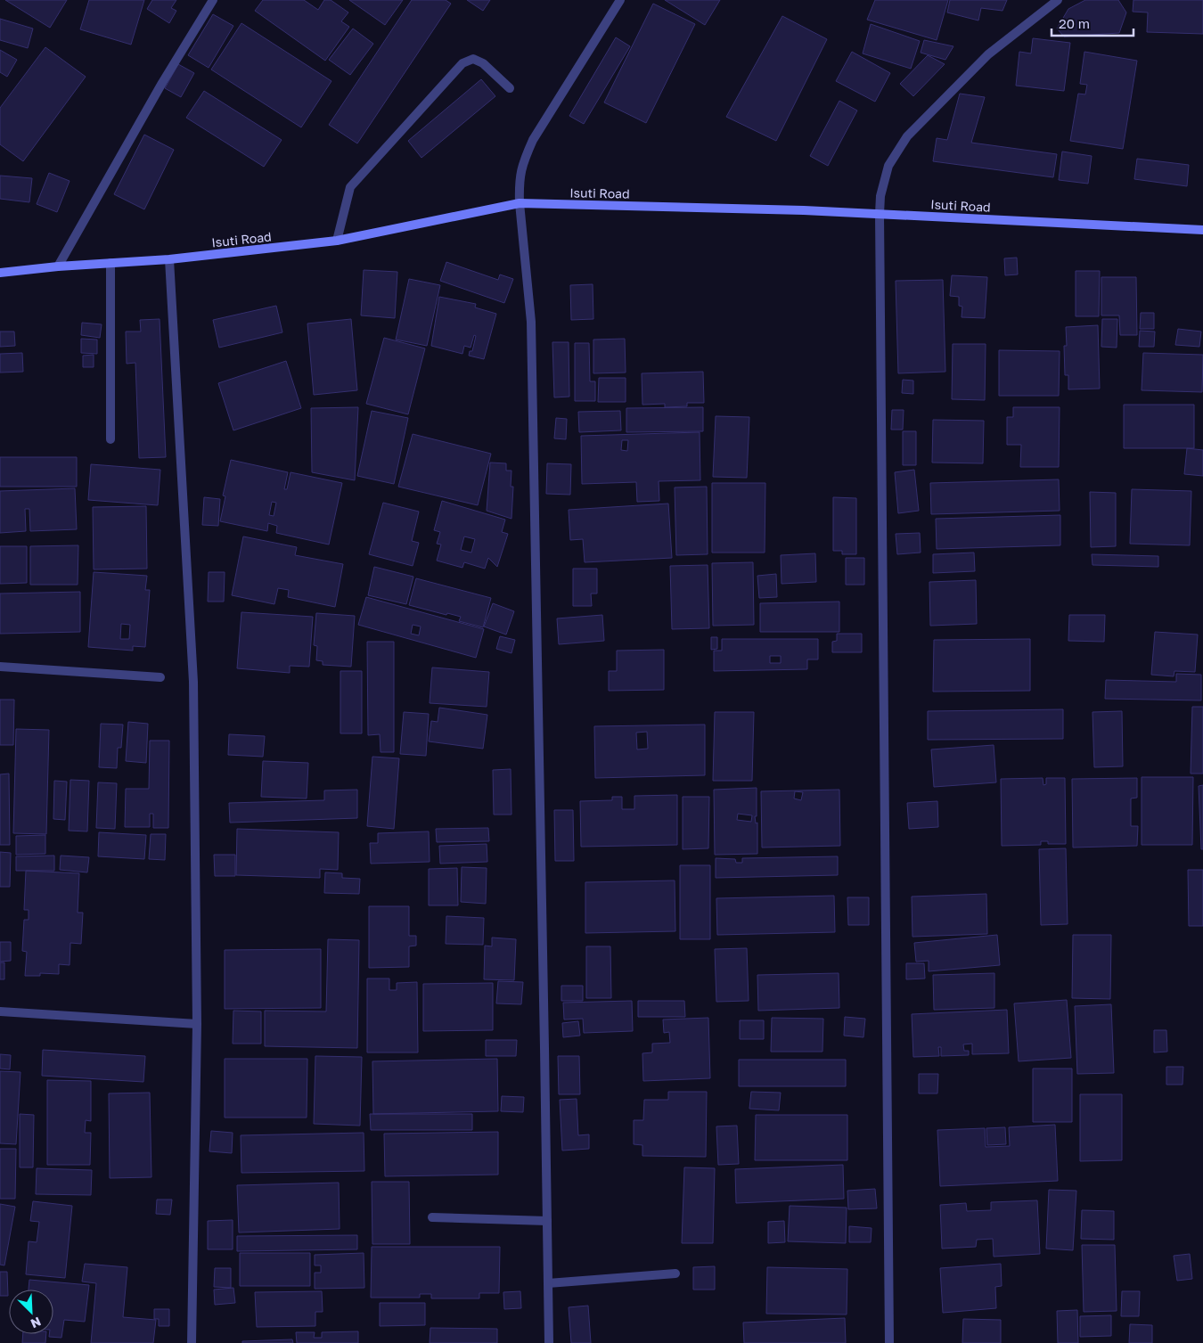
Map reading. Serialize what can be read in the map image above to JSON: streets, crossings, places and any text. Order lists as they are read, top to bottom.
{
  "streets": {
    "street": ["Isuti Road"]
  },
  "scale_bar": "20 m",
  "north": "bottom right"
}
